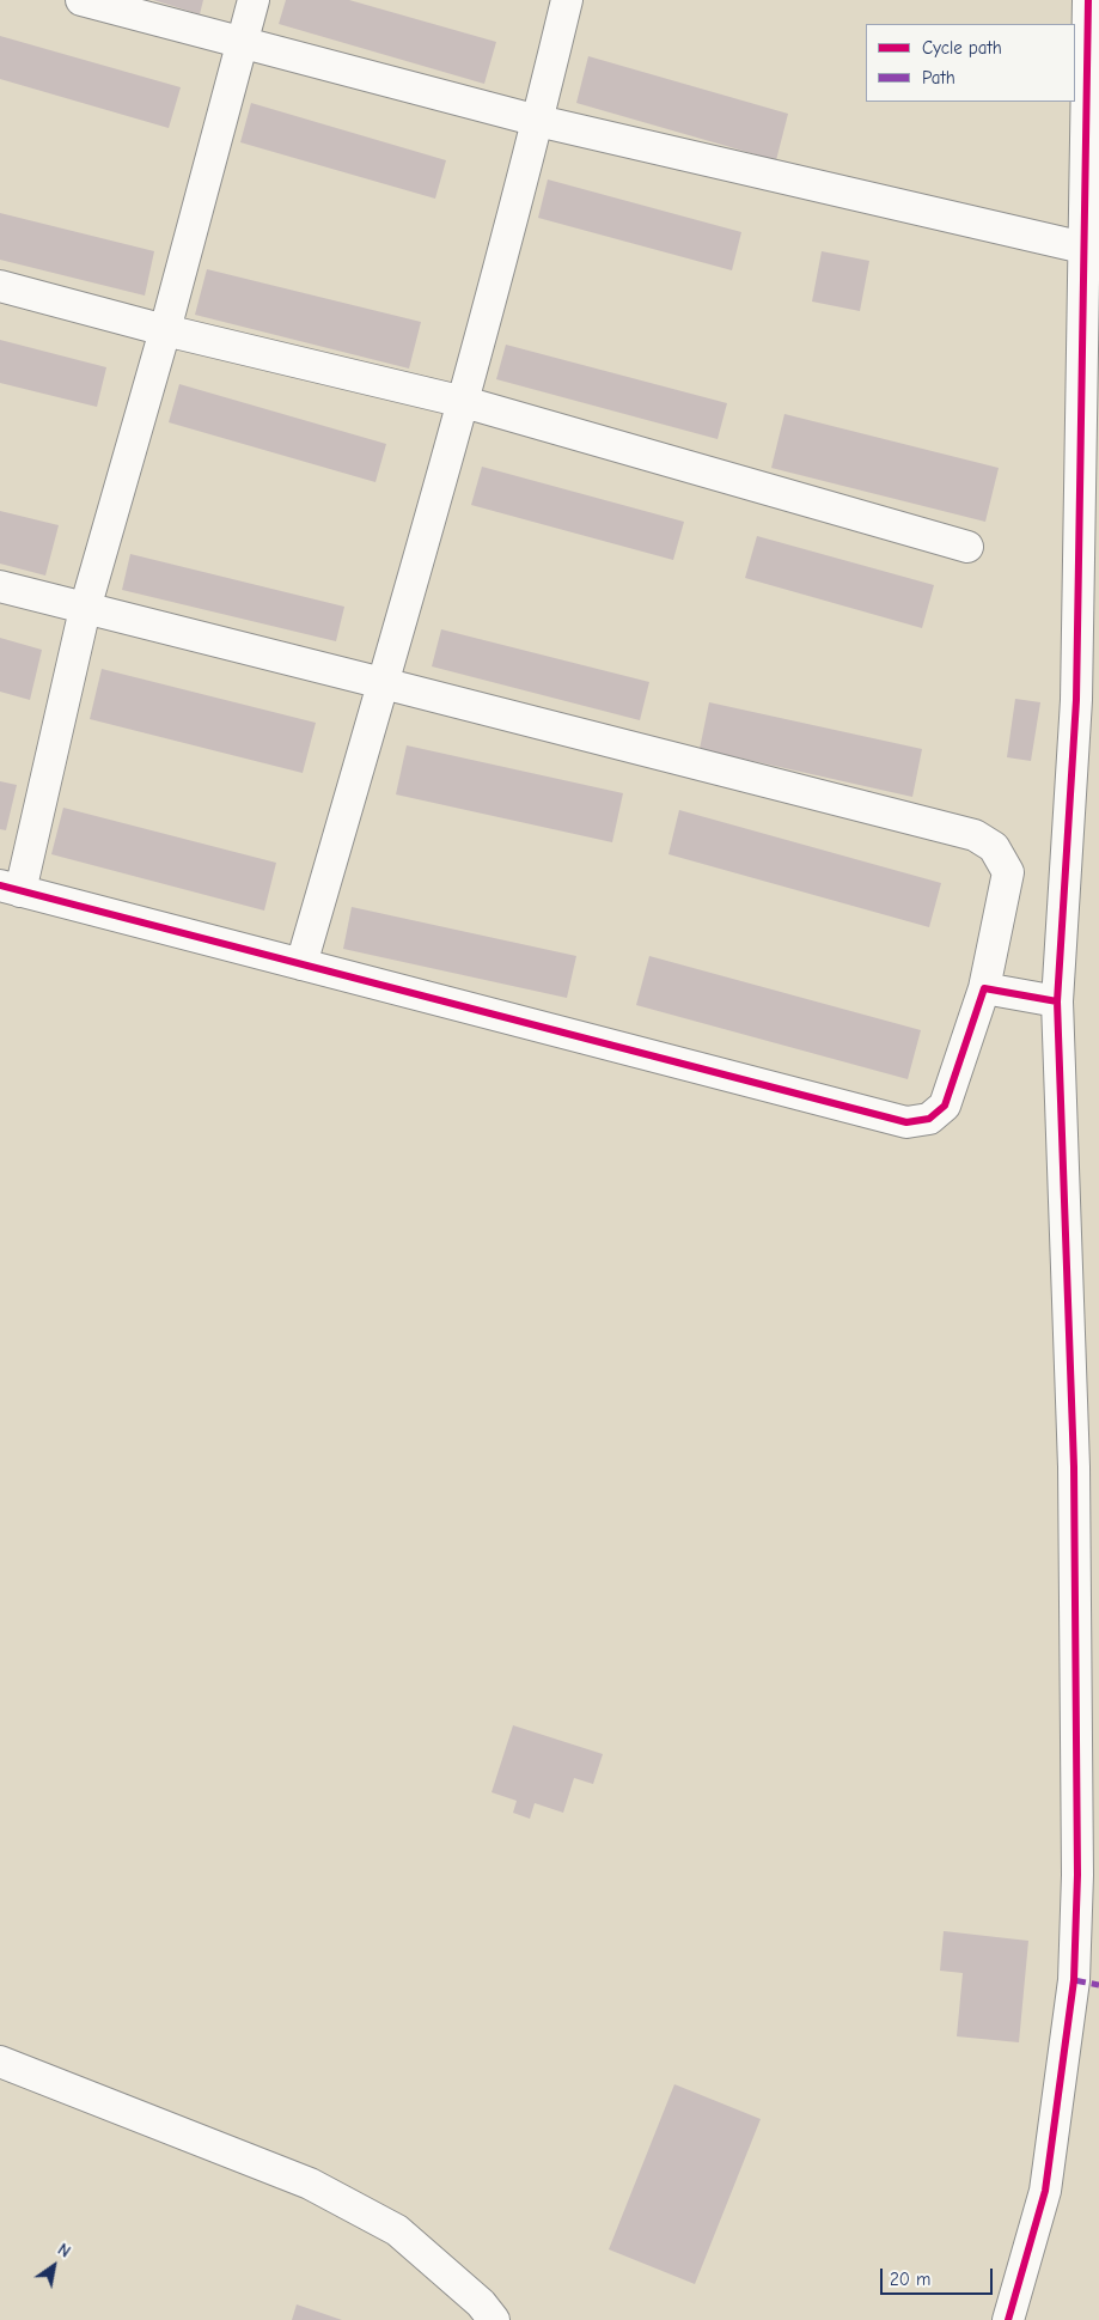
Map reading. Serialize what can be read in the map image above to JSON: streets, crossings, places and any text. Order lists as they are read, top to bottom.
{
  "legend": ["Cycle path", "Path"],
  "scale_bar": "20 m",
  "north": "top right"
}
